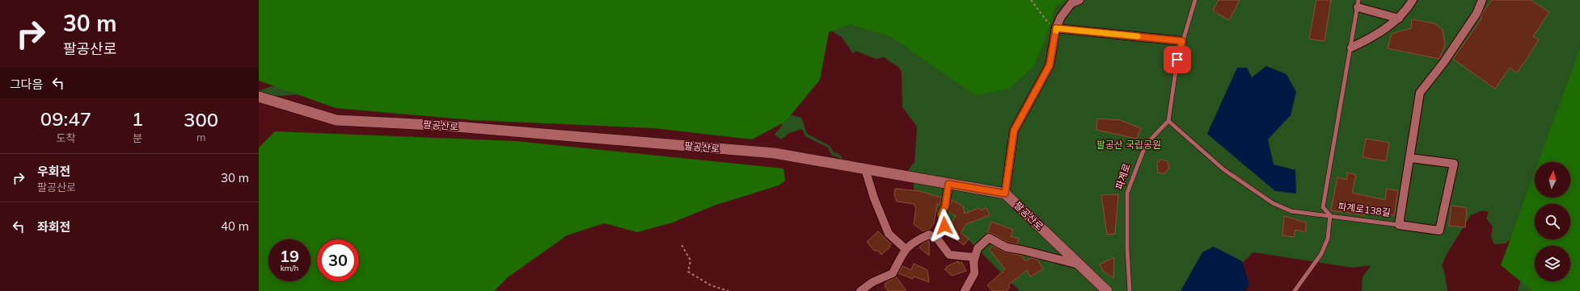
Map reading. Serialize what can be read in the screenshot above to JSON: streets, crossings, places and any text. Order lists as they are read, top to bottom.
{
  "streets": {
    "street": ["팔공산로", "파계로138길"],
    "lane": ["파계로"]
  },
  "crossings": [
    ["파계로", "파계로138길"]
  ],
  "parks": ["팔공산 국립공원"],
  "north": "top",
  "page": {
    "turn": ["30 m", "팔공산로"],
    "then": "그다음",
    "eta": [
      "09:47",
      "도착",
      "1",
      "분",
      "300",
      "m"
    ],
    "list": [
      {
        "name": "우회전",
        "note": "팔공산로",
        "value": "30 m"
      },
      {
        "name": "좌회전",
        "value": "40 m"
      }
    ],
    "speed": "19 km/h",
    "limit": "30"
  }
}
